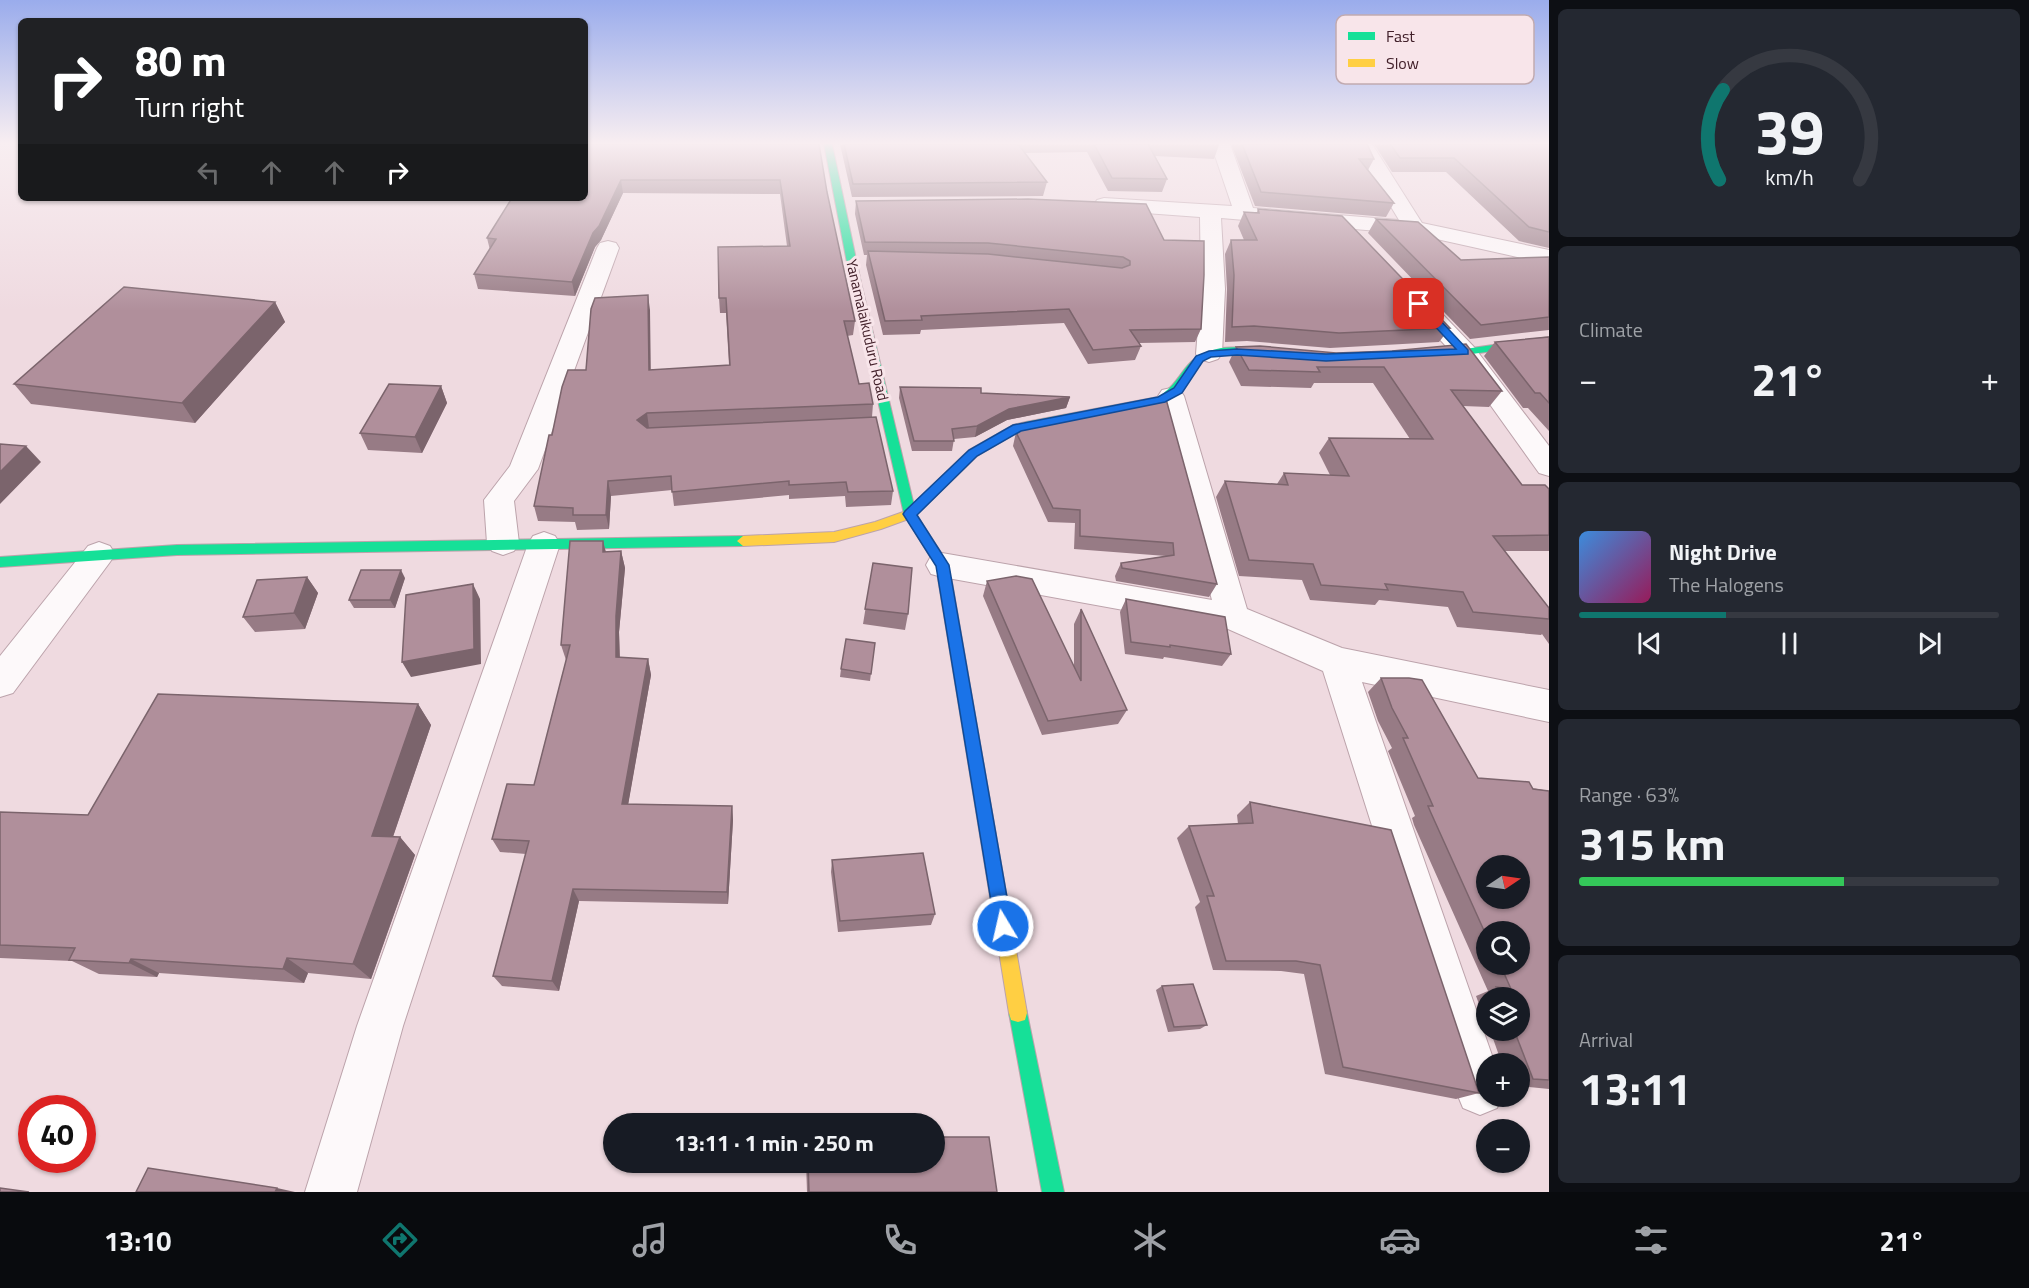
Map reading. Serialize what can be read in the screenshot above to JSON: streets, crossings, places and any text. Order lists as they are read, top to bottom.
{
  "streets": {
    "main road": ["Yanamalaikuduru Road"]
  },
  "legend": ["Fast", "Slow"],
  "north": "right",
  "page": {
    "turn": ["80 m", "Turn right"],
    "tile": [
      "Climate",
      ["Range · 63%", "315 km"],
      ["Arrival", "13:11"]
    ],
    "heat": ["−", "21°", "+"],
    "song": ["Night Drive", "The Halogens"],
    "map_buttons": ["+", "−"],
    "limit": "40",
    "trip": "13:11 · 1 min · 250 m",
    "tabs": ["13:10", "21°"],
    "gauge": ["39", "km/h"]
  }
}
